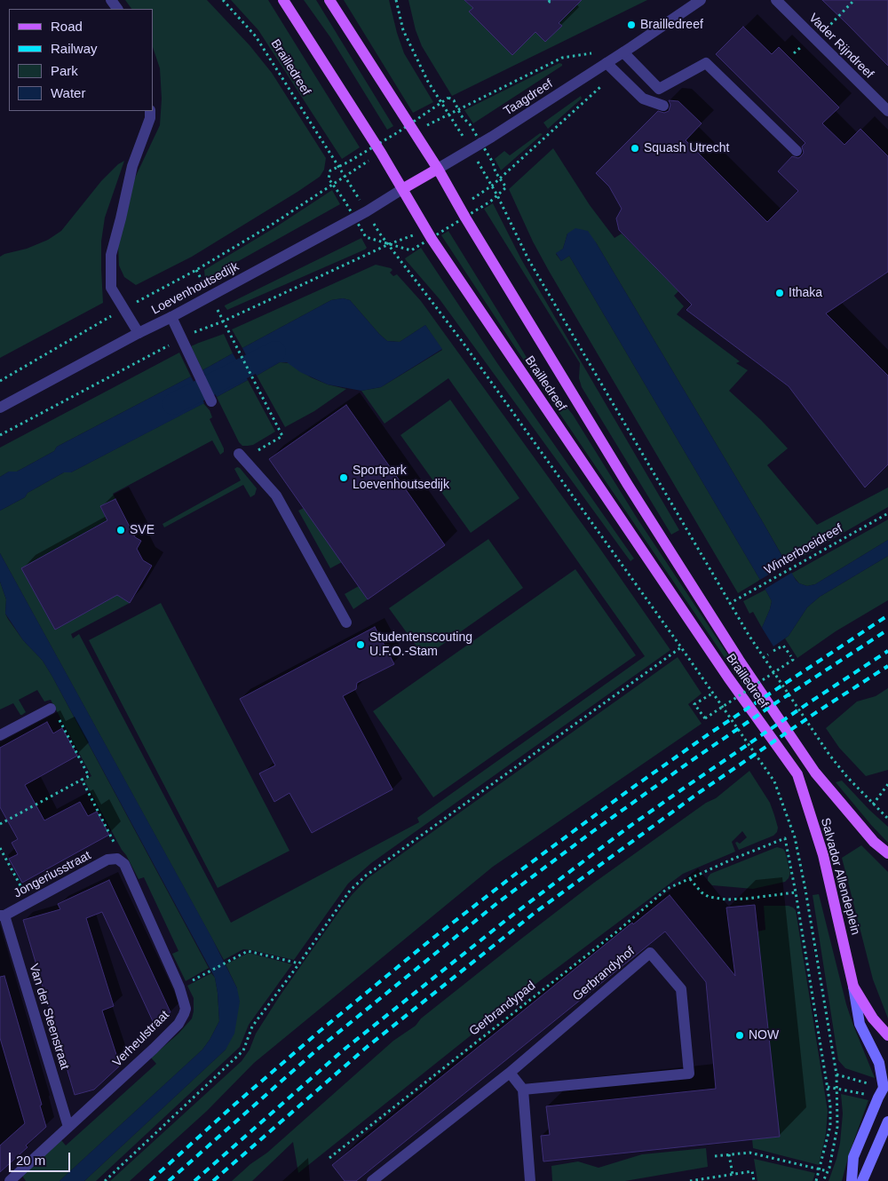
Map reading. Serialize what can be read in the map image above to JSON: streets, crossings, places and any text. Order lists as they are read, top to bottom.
{
  "streets": {
    "main road": ["Brailledreef", "Salvador Allendeplein"],
    "street": [
      "Vader Rijndreef",
      "Taagdreef",
      "Loevenhoutsedijk",
      "Jongeriusstraat",
      "Gerbrandyhof",
      "Van der Steenstraat",
      "Verheulstraat"
    ],
    "path": ["Winterboeidreef", "Gerbrandypad"]
  },
  "crossings": [
    ["Brailledreef", "Taagdreef"],
    ["Brailledreef", "Loevenhoutsedijk"],
    ["Brailledreef", "Salvador Allendeplein"],
    ["Jongeriusstraat", "Van der Steenstraat"],
    ["Jongeriusstraat", "Verheulstraat"],
    ["Van der Steenstraat", "Verheulstraat"]
  ],
  "places": [
    "Brailledreef",
    "Squash Utrecht",
    "Ithaka",
    "Sportpark Loevenhoutsedijk",
    "SVE",
    "Studentenscouting U.F.O.-Stam",
    "NOW"
  ],
  "legend": [
    "Road",
    "Railway",
    "Park",
    "Water"
  ],
  "scale_bar": "20 m"
}
